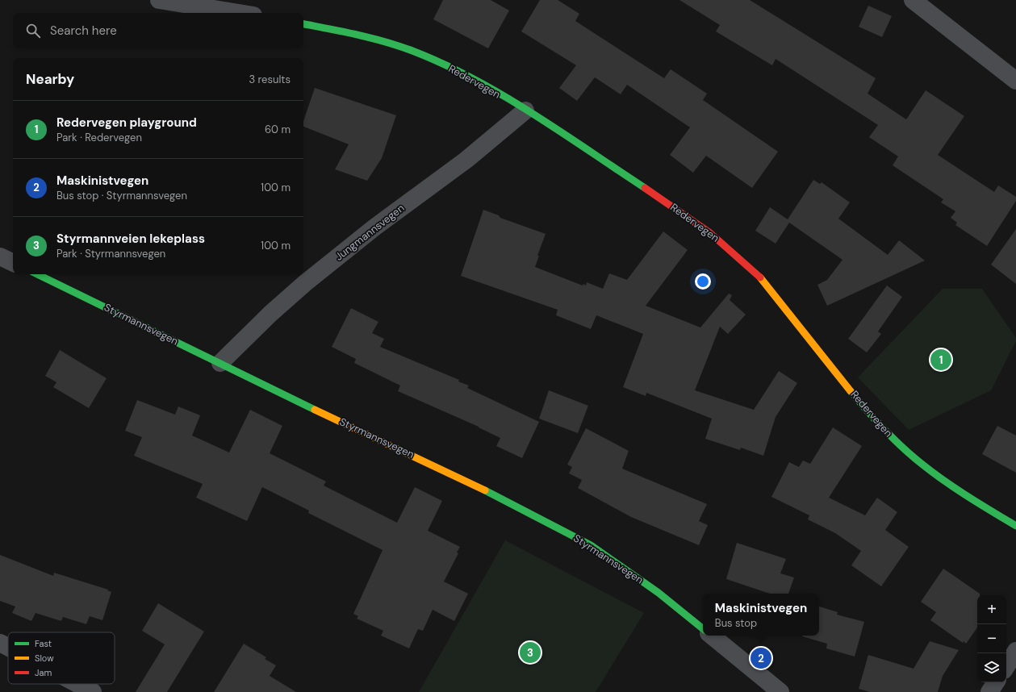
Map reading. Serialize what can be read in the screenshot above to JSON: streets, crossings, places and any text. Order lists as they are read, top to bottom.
{
  "streets": {
    "street": ["Redervegen", "Jungmannsvegen", "Styrmannsvegen"]
  },
  "crossings": [
    ["Redervegen", "Jungmannsvegen"],
    ["Jungmannsvegen", "Styrmannsvegen"]
  ],
  "legend": ["Fast", "Slow", "Jam"],
  "page": {
    "search": "Search here",
    "heading": ["Nearby", "3 results"],
    "list": [
      {
        "mark": "1",
        "name": "Redervegen playground",
        "note": "Park · Redervegen",
        "value": "60 m"
      },
      {
        "mark": "2",
        "name": "Maskinistvegen",
        "note": "Bus stop · Styrmannsvegen",
        "value": "100 m"
      },
      {
        "mark": "3",
        "name": "Styrmannveien lekeplass",
        "note": "Park · Styrmannsvegen",
        "value": "100 m"
      }
    ],
    "pins": ["1", "3", "2"],
    "popup": ["Maskinistvegen", "Bus stop"],
    "map_buttons": ["+", "−"]
  }
}
